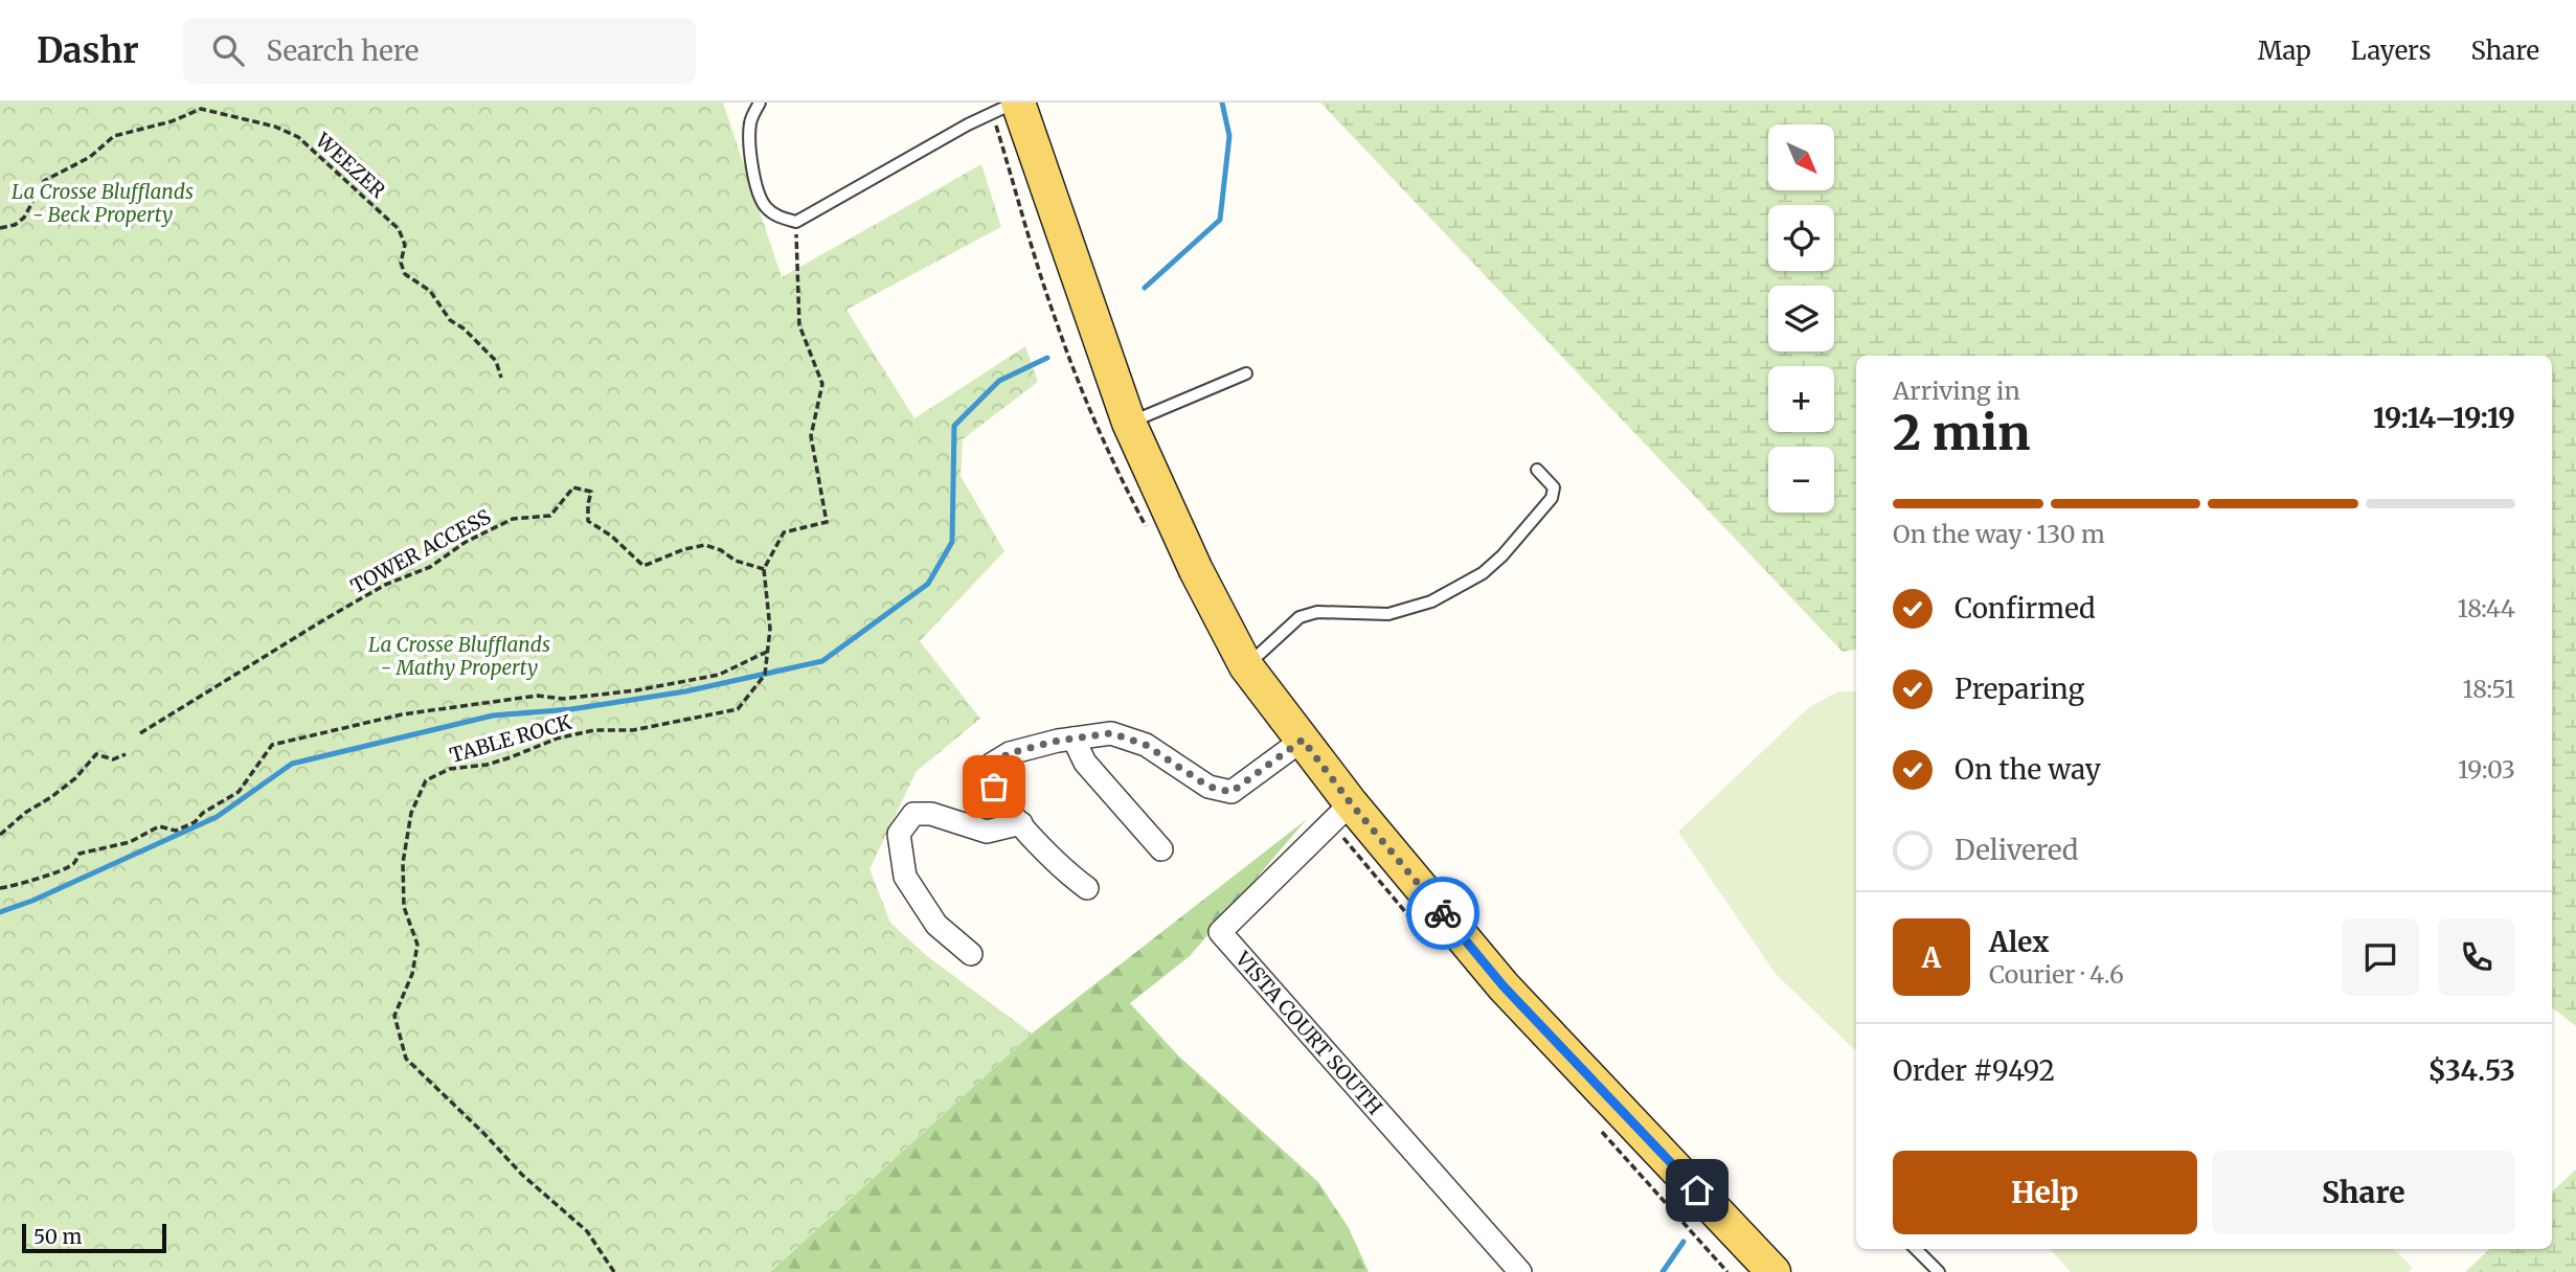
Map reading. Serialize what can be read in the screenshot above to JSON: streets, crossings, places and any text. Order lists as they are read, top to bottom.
{
  "streets": {
    "street": ["VISTA COURT SOUTH"],
    "path": ["WEEZER", "TOWER ACCESS", "TABLE ROCK"]
  },
  "crossings": [
    ["TOWER ACCESS", "TABLE ROCK"]
  ],
  "parks": ["La Crosse Blufflands - Beck Property", "La Crosse Blufflands - Mathy Property"],
  "scale_bar": "50 m",
  "north": "bottom right",
  "page": {
    "header": "Dashr",
    "search": "Search here",
    "nav": ["Map", "Layers", "Share"],
    "map_buttons": ["+", "−"],
    "heading": ["2 min", "Arriving in", "19:14–19:19"],
    "panel": [
      "Alex",
      "Courier · 4.6",
      "Order #9492",
      "$34.53"
    ],
    "bar": "On the way · 130 m",
    "list": [
      ["Confirmed", "18:44"],
      ["Preparing", "18:51"],
      ["On the way", "19:03"],
      "Delivered"
    ],
    "round": "A",
    "buttons": ["Help", "Share"],
    "scale": "50 m"
  }
}
